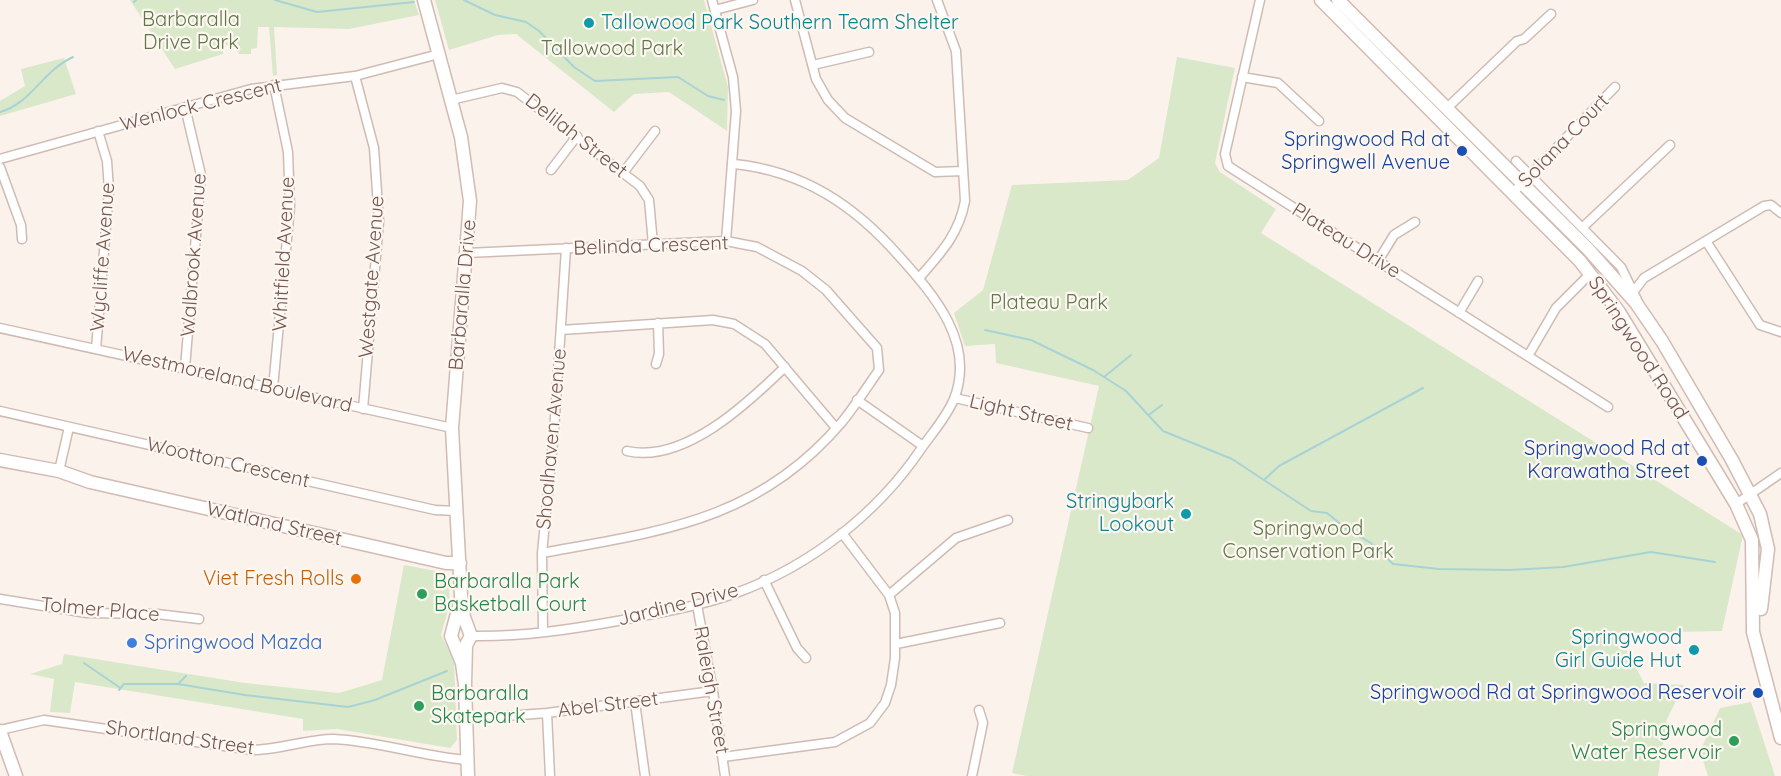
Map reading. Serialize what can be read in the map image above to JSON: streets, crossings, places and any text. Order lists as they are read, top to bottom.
{
  "streets": {
    "main road": ["Barbaralla Drive", "Springwood Road", "Watland Street"],
    "street": [
      "Wenlock Crescent",
      "Delilah Street",
      "Solana Court",
      "Plateau Drive",
      "Belinda Crescent",
      "Whitfield Avenue",
      "Walbrook Avenue",
      "Wycliffe Avenue",
      "Westgate Avenue",
      "Westmoreland Boulevard",
      "Light Street",
      "Shoalhaven Avenue",
      "Wootton Crescent",
      "Jardine Drive",
      "Tolmer Place",
      "Raleigh Street",
      "Abel Street",
      "Shortland Street"
    ]
  },
  "crossings": [
    ["Wenlock Crescent", "Whitfield Avenue"],
    ["Wenlock Crescent", "Walbrook Avenue"],
    ["Wenlock Crescent", "Wycliffe Avenue"],
    ["Wenlock Crescent", "Westgate Avenue"],
    ["Wenlock Crescent", "Barbaralla Drive"],
    ["Delilah Street", "Belinda Crescent"],
    ["Delilah Street", "Barbaralla Drive"],
    ["Solana Court", "Springwood Road"],
    ["Belinda Crescent", "Barbaralla Drive"],
    ["Belinda Crescent", "Shoalhaven Avenue"],
    ["Whitfield Avenue", "Westmoreland Boulevard"],
    ["Walbrook Avenue", "Westmoreland Boulevard"],
    ["Wycliffe Avenue", "Westmoreland Boulevard"],
    ["Westgate Avenue", "Westmoreland Boulevard"],
    ["Barbaralla Drive", "Westmoreland Boulevard"],
    ["Barbaralla Drive", "Wootton Crescent"],
    ["Barbaralla Drive", "Watland Street"],
    ["Barbaralla Drive", "Jardine Drive"],
    ["Barbaralla Drive", "Abel Street"],
    ["Barbaralla Drive", "Shortland Street"],
    ["Light Street", "Jardine Drive"],
    ["Shoalhaven Avenue", "Jardine Drive"],
    ["Jardine Drive", "Raleigh Street"],
    ["Raleigh Street", "Abel Street"]
  ],
  "parks": [
    "Barbaralla Drive Park",
    "Tallowood Park",
    "Plateau Park",
    "Springwood Conservation Park"
  ],
  "places": [
    "Tallowood Park Southern Team Shelter",
    "Springwood Rd at Springwell Avenue",
    "Springwood Rd at Karawatha Street",
    "Stringybark Lookout",
    "Viet Fresh Rolls",
    "Barbaralla Park Basketball Court",
    "Springwood Mazda",
    "Springwood Girl Guide Hut",
    "Springwood Rd at Springwood Reservoir",
    "Barbaralla Skatepark",
    "Springwood Water Reservoir"
  ]
}
